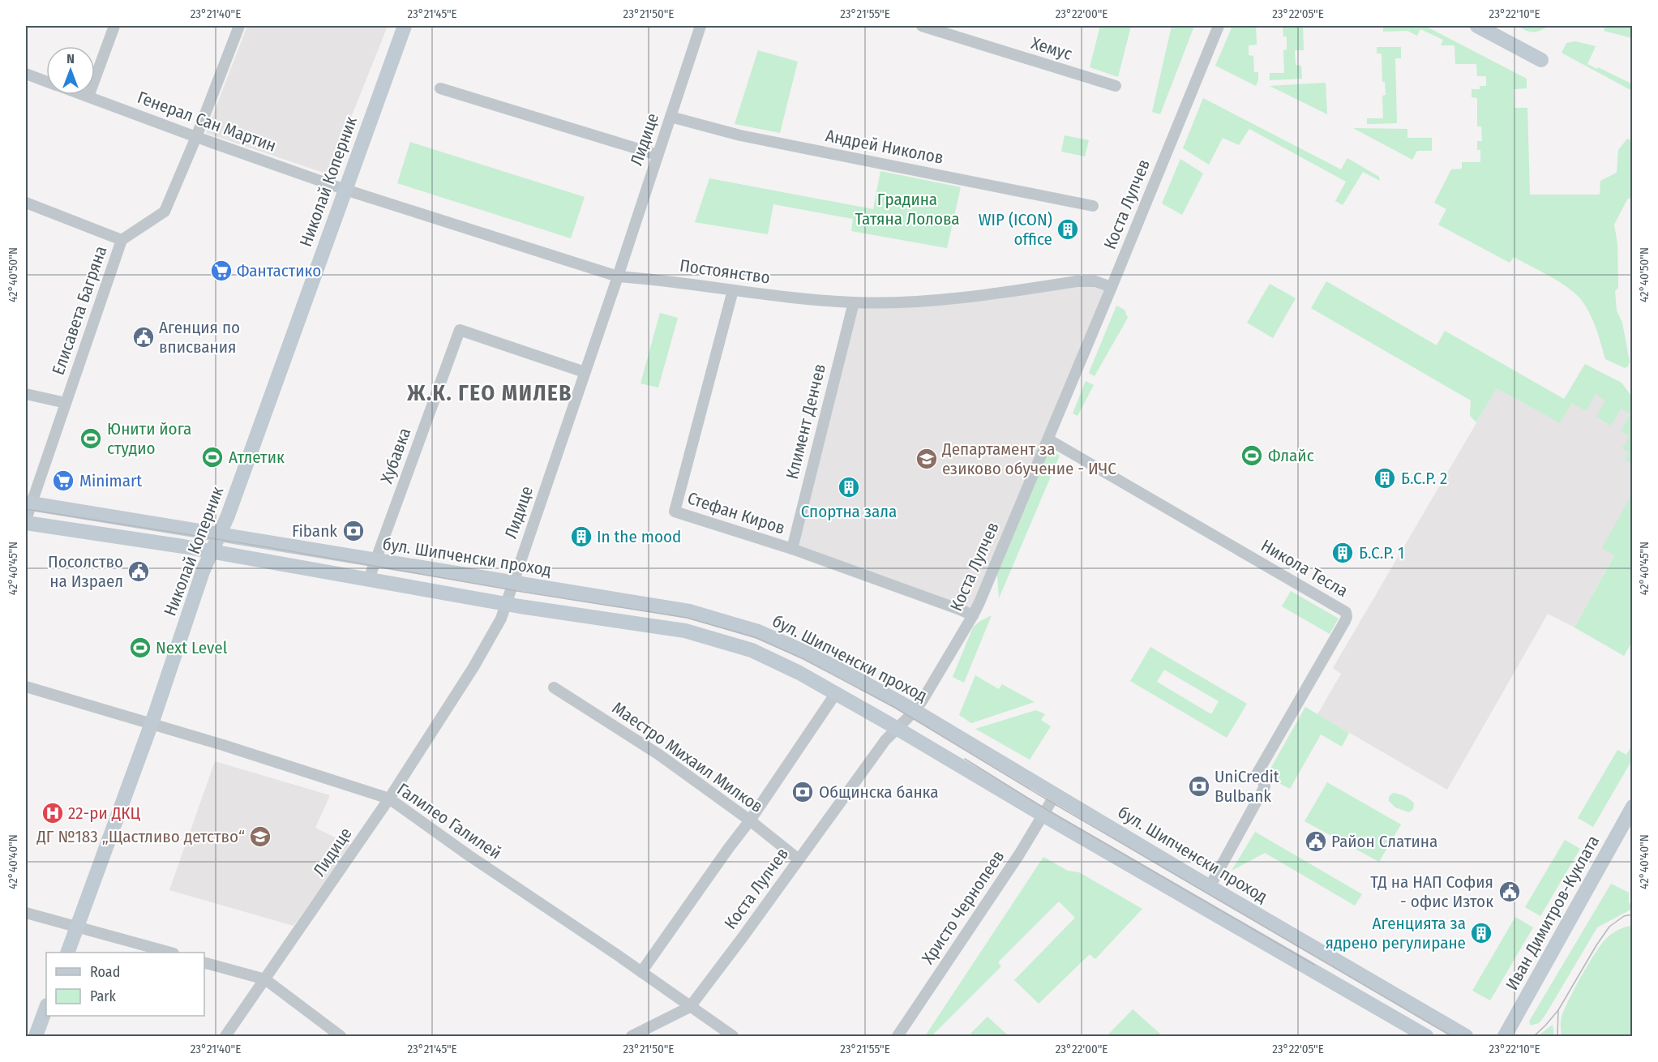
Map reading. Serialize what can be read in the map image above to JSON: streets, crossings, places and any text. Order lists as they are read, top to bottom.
{
  "streets": {
    "main road": ["Николай Коперник", "бул. Шипченски проход", "Иван Димитров-Куклата"],
    "street": [
      "Хемус",
      "Генерал Сан Мартин",
      "Лидице",
      "Андрей Николов",
      "Коста Лулчев",
      "Постоянство",
      "Елисавета Багряна",
      "Климент Денчев",
      "Хубавка",
      "Стефан Киров",
      "Никола Тесла",
      "Маестро Михаил Милков",
      "Галилео Галилей",
      "Христо Чернопеев"
    ]
  },
  "crossings": [
    ["Генерал Сан Мартин", "Николай Коперник"],
    ["Генерал Сан Мартин", "Постоянство"],
    ["Генерал Сан Мартин", "Елисавета Багряна"],
    ["Лидице", "Андрей Николов"],
    ["Лидице", "Постоянство"],
    ["Лидице", "Хубавка"],
    ["Лидице", "бул. Шипченски проход"],
    ["Лидице", "Галилео Галилей"],
    ["Николай Коперник", "Постоянство"],
    ["Николай Коперник", "бул. Шипченски проход"],
    ["Николай Коперник", "Галилео Галилей"],
    ["Коста Лулчев", "Постоянство"],
    ["Коста Лулчев", "Стефан Киров"],
    ["Коста Лулчев", "бул. Шипченски проход"],
    ["Коста Лулчев", "Никола Тесла"],
    ["Коста Лулчев", "Маестро Михаил Милков"],
    ["Коста Лулчев", "Галилео Галилей"],
    ["Постоянство", "Климент Денчев"],
    ["Постоянство", "Стефан Киров"],
    ["Елисавета Багряна", "бул. Шипченски проход"],
    ["Климент Денчев", "Стефан Киров"],
    ["Хубавка", "бул. Шипченски проход"],
    ["бул. Шипченски проход", "Никола Тесла"],
    ["бул. Шипченски проход", "Христо Чернопеев"]
  ],
  "districts": ["Ж.К. ГЕО МИЛЕВ"],
  "parks": ["Градина Татяна Лолова"],
  "places": {
    "building": [
      "WIP (ICON) office",
      "Б.С.Р. 2",
      "Спортна зала",
      "In the mood",
      "Б.С.Р. 1",
      "Агенцията за ядрено регулиране"
    ],
    "supermarket": ["Фантастико", "Minimart"],
    "public building": [
      "Агенция по вписвания",
      "Посолство на Израел",
      "Район Слатина",
      "ТД на НАП София - офис Изток"
    ],
    "sports": [
      "Юнити йога студио",
      "Флайс",
      "Атлетик",
      "Next Level"
    ],
    "school or university": ["Департамент за езиково обучение - ИЧС", "ДГ №183 „Щастливо детство“"],
    "bank": ["Fibank", "UniCredit Bulbank", "Общинска банка"],
    "hospital": ["22-ри ДКЦ"]
  },
  "legend": ["Road", "Park"],
  "north": "top",
  "coordinates": [
    "23°21'40\"E",
    "23°21'45\"E",
    "23°21'50\"E",
    "23°21'55\"E",
    "23°22'00\"E",
    "23°22'05\"E",
    "23°22'10\"E",
    "42°40'50\"N",
    "42°40'45\"N",
    "42°40'40\"N"
  ]
}
